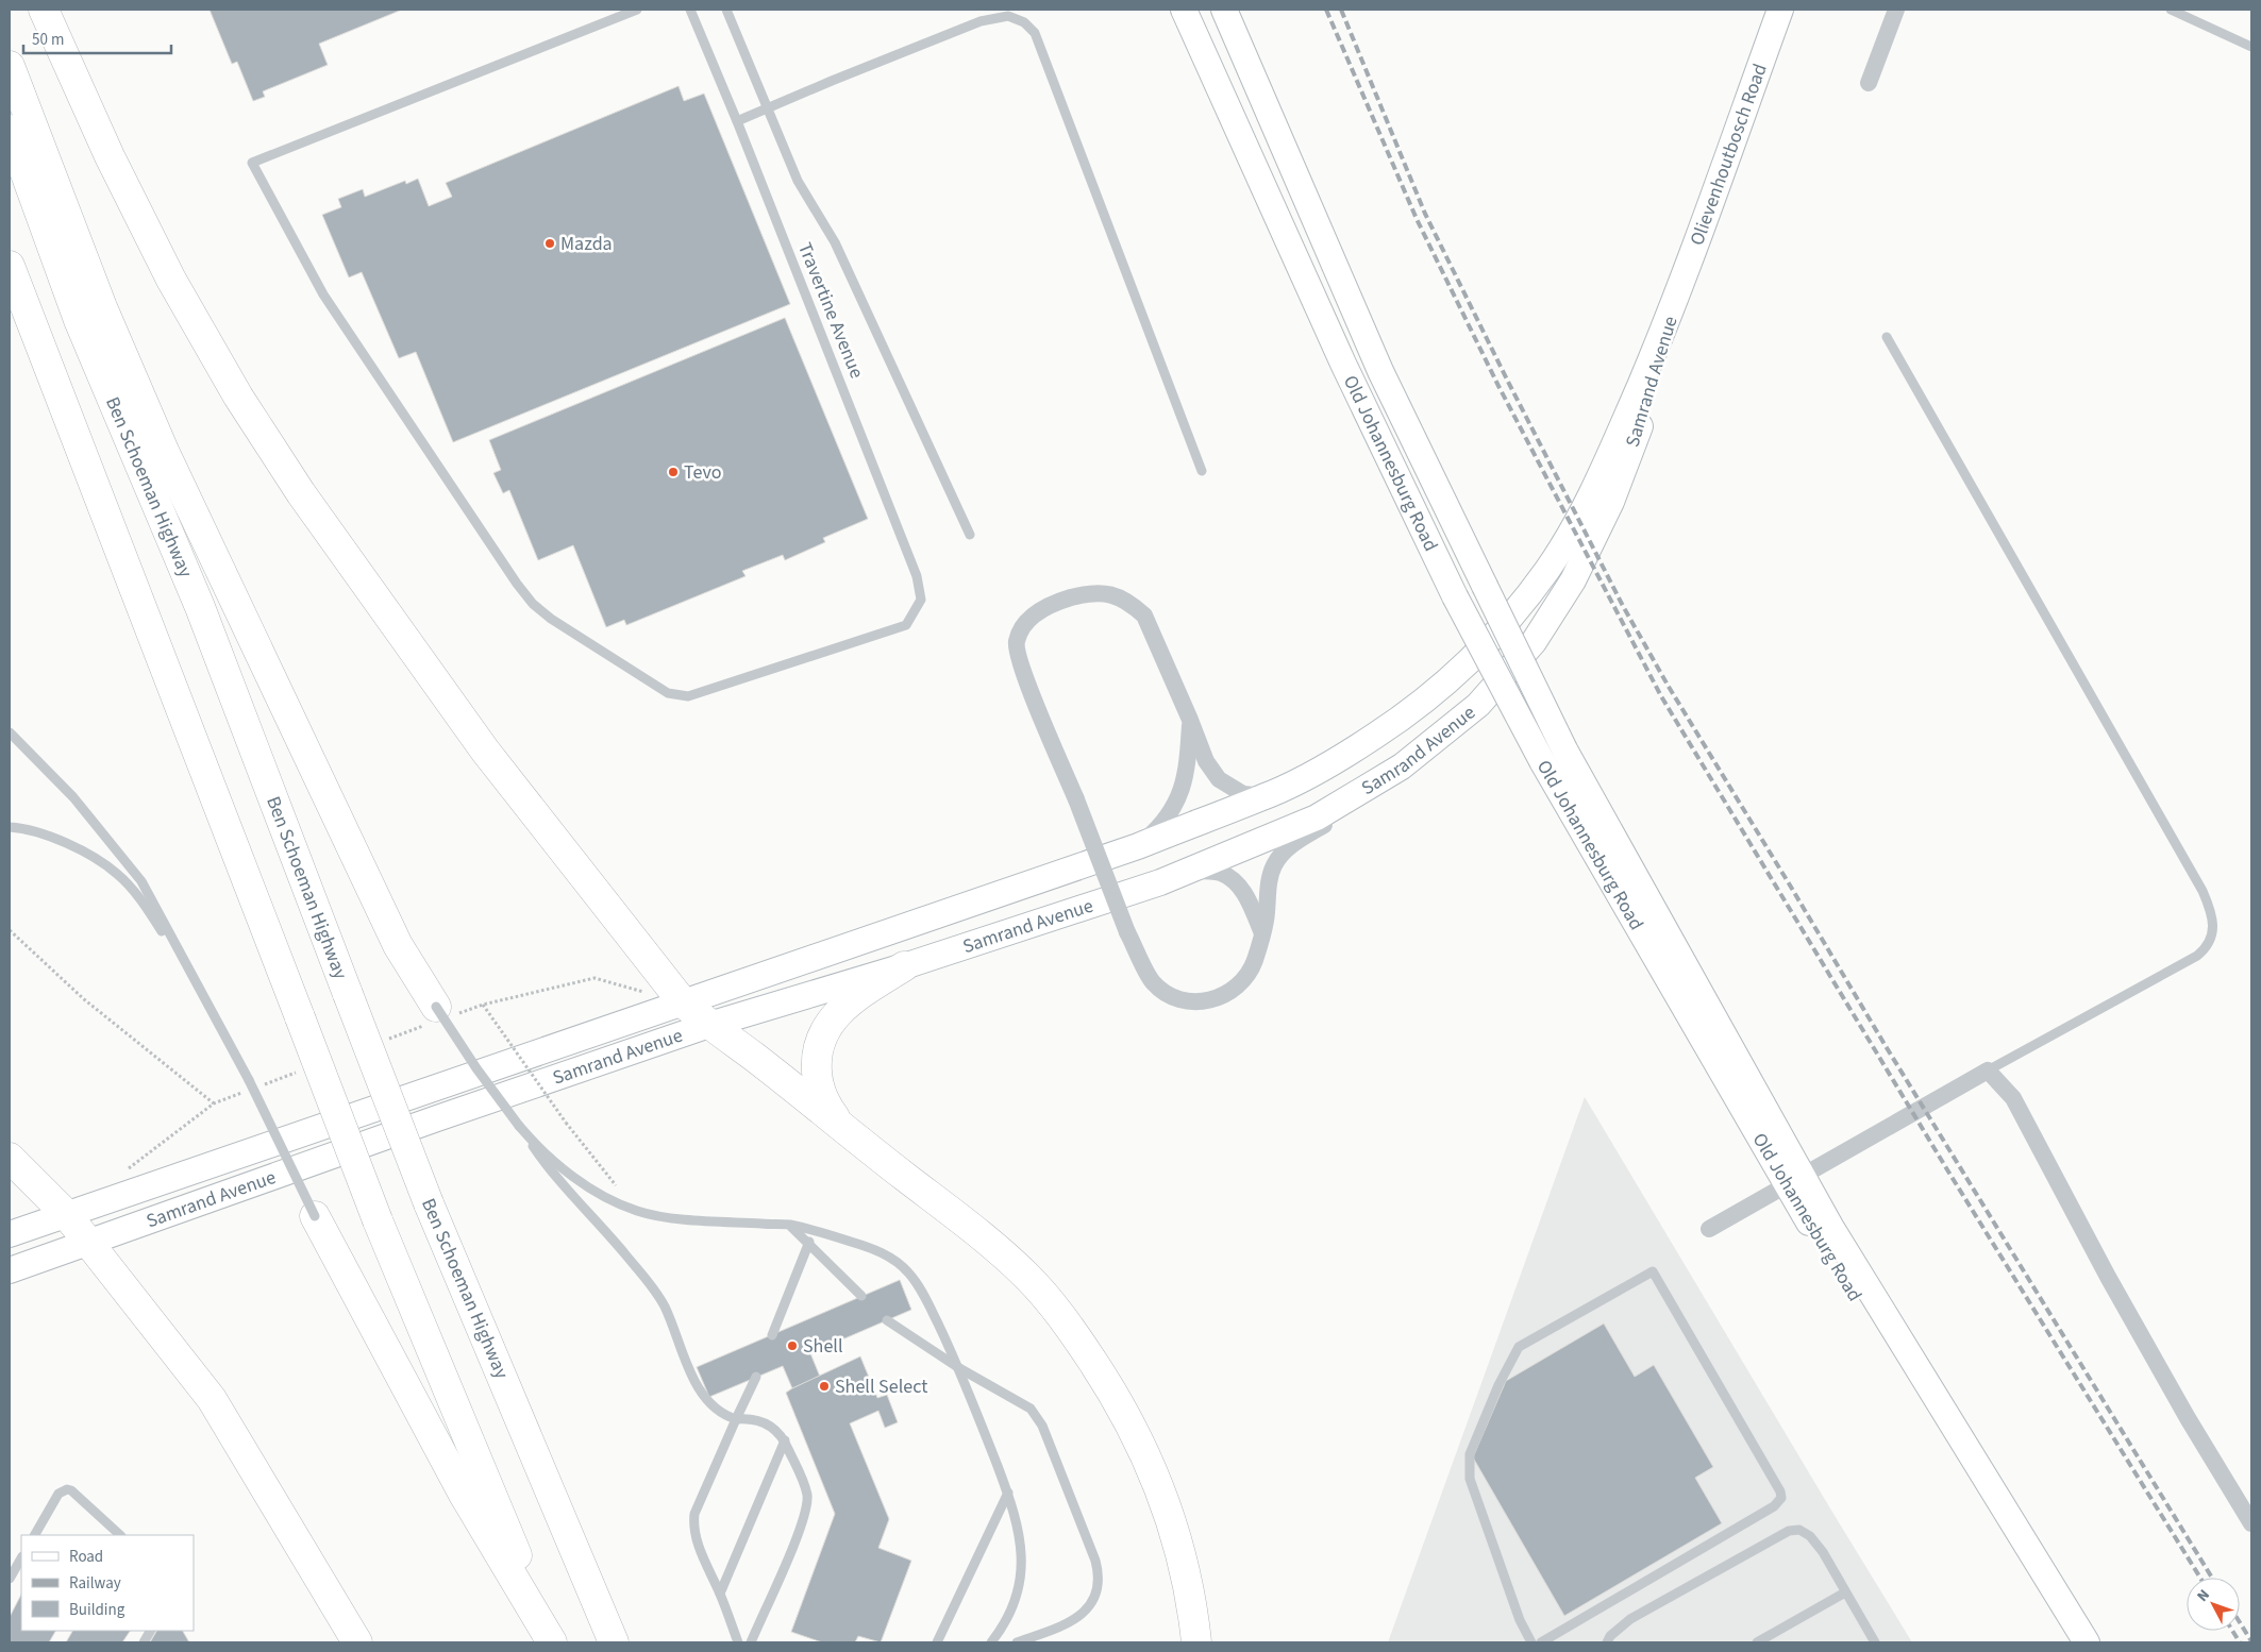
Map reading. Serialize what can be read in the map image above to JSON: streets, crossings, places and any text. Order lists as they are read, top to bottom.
{
  "streets": {
    "highway": ["Ben Schoeman Highway"],
    "main road": ["Olievenhoutbosch Road", "Samrand Avenue", "Old Johannesburg Road"],
    "lane": ["Travertine Avenue"]
  },
  "crossings": [
    ["Olievenhoutbosch Road", "Samrand Avenue"]
  ],
  "places": [
    "Mazda",
    "Tevo",
    "Shell",
    "Shell Select"
  ],
  "legend": ["Road", "Railway", "Building"],
  "scale_bar": "50 m",
  "north": "top left"
}
